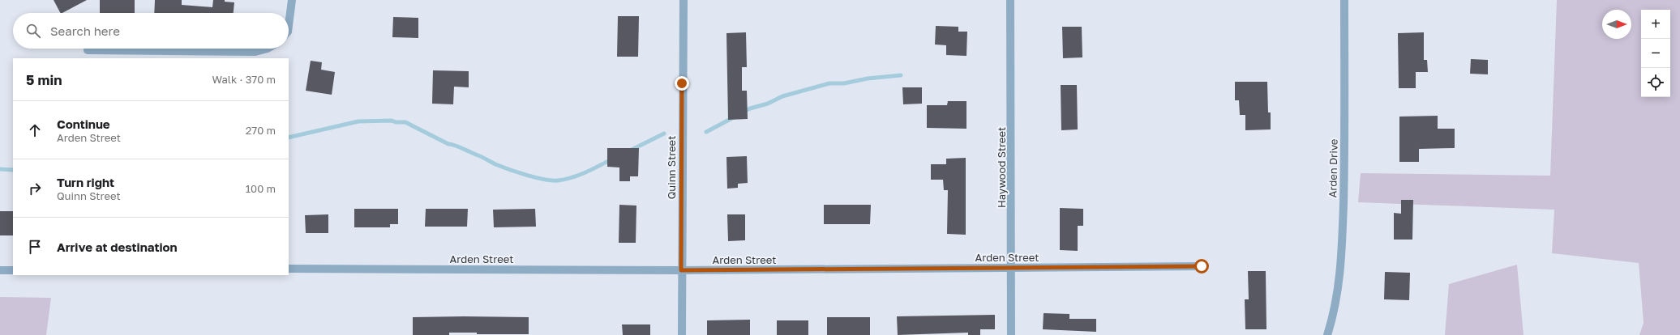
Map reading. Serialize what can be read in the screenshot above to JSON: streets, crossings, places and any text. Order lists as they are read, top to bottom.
{
  "streets": {
    "street": [
      "Quinn Street",
      "Haywood Street",
      "Arden Drive",
      "Arden Street"
    ]
  },
  "crossings": [
    ["Quinn Street", "Arden Street"],
    ["Haywood Street", "Arden Street"]
  ],
  "north": "right",
  "page": {
    "map_buttons": ["+", "−"],
    "search": "Search here",
    "heading": ["5 min", "Walk · 370 m"],
    "list": [
      ["Continue", "Arden Street", "270 m"],
      ["Turn right", "Quinn Street", "100 m"],
      "Arrive at destination"
    ]
  }
}
